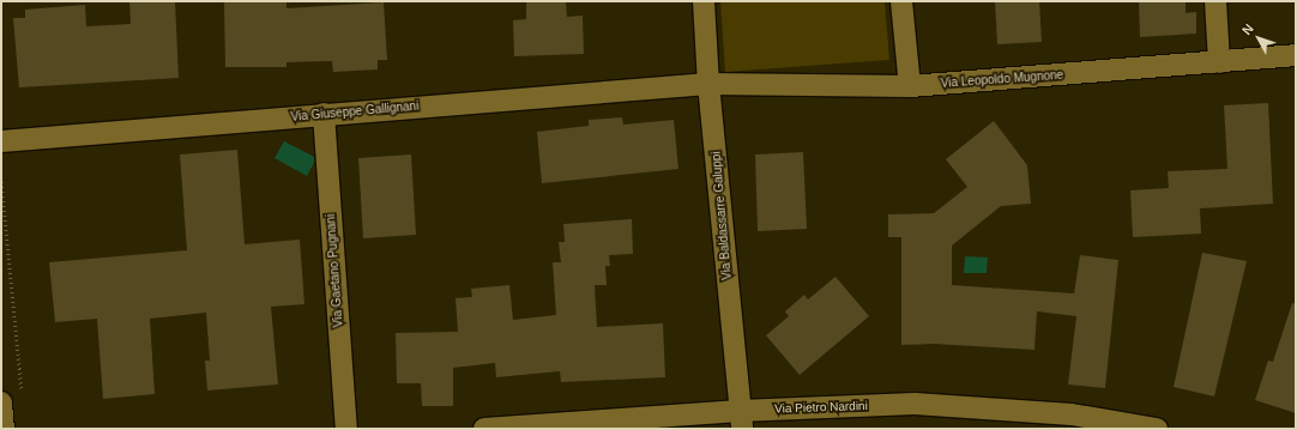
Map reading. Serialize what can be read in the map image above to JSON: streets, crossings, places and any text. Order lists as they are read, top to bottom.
{
  "streets": {
    "street": [
      "Via Leopoldo Mugnone",
      "Via Giuseppe Gallignani",
      "Via Baldassarre Galuppi",
      "Via Gaetano Pugnani",
      "Via Pietro Nardini"
    ]
  },
  "crossings": [
    ["Via Leopoldo Mugnone", "Via Giuseppe Gallignani"],
    ["Via Leopoldo Mugnone", "Via Baldassarre Galuppi"],
    ["Via Giuseppe Gallignani", "Via Baldassarre Galuppi"],
    ["Via Giuseppe Gallignani", "Via Gaetano Pugnani"],
    ["Via Baldassarre Galuppi", "Via Pietro Nardini"]
  ],
  "north": "top left"
}
